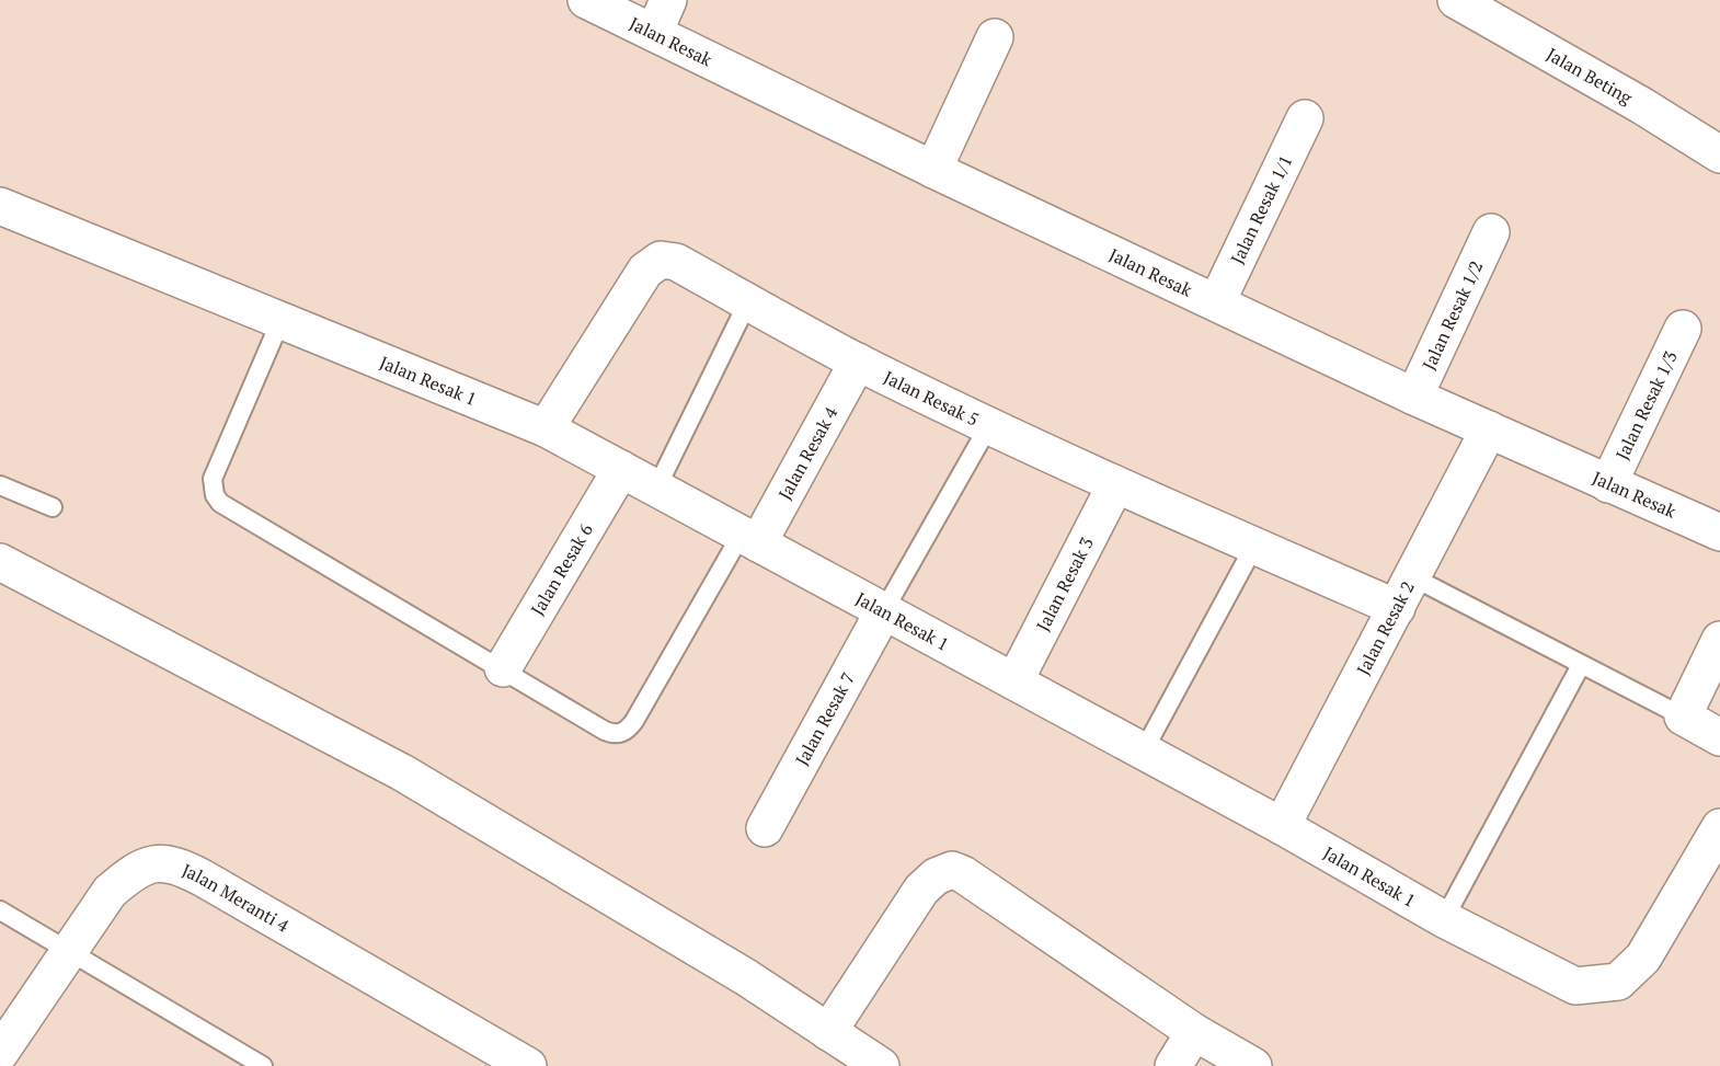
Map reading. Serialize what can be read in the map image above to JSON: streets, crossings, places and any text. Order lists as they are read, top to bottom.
{
  "streets": {
    "street": [
      "Jalan Resak",
      "Jalan Beting",
      "Jalan Resak 1/1",
      "Jalan Resak 1/2",
      "Jalan Resak 1",
      "Jalan Resak 5",
      "Jalan Resak 1/3",
      "Jalan Resak 4",
      "Jalan Resak 6",
      "Jalan Resak 3",
      "Jalan Resak 2",
      "Jalan Resak 7",
      "Jalan Meranti 4"
    ]
  },
  "crossings": [
    ["Jalan Resak", "Jalan Resak 1/1"],
    ["Jalan Resak", "Jalan Resak 1/2"],
    ["Jalan Resak", "Jalan Resak 1/3"],
    ["Jalan Resak", "Jalan Resak 2"],
    ["Jalan Resak 1", "Jalan Resak 5"],
    ["Jalan Resak 1", "Jalan Resak 4"],
    ["Jalan Resak 1", "Jalan Resak 6"],
    ["Jalan Resak 1", "Jalan Resak 3"],
    ["Jalan Resak 1", "Jalan Resak 2"],
    ["Jalan Resak 1", "Jalan Resak 7"],
    ["Jalan Resak 5", "Jalan Resak 4"],
    ["Jalan Resak 5", "Jalan Resak 3"],
    ["Jalan Resak 5", "Jalan Resak 2"]
  ]
}
